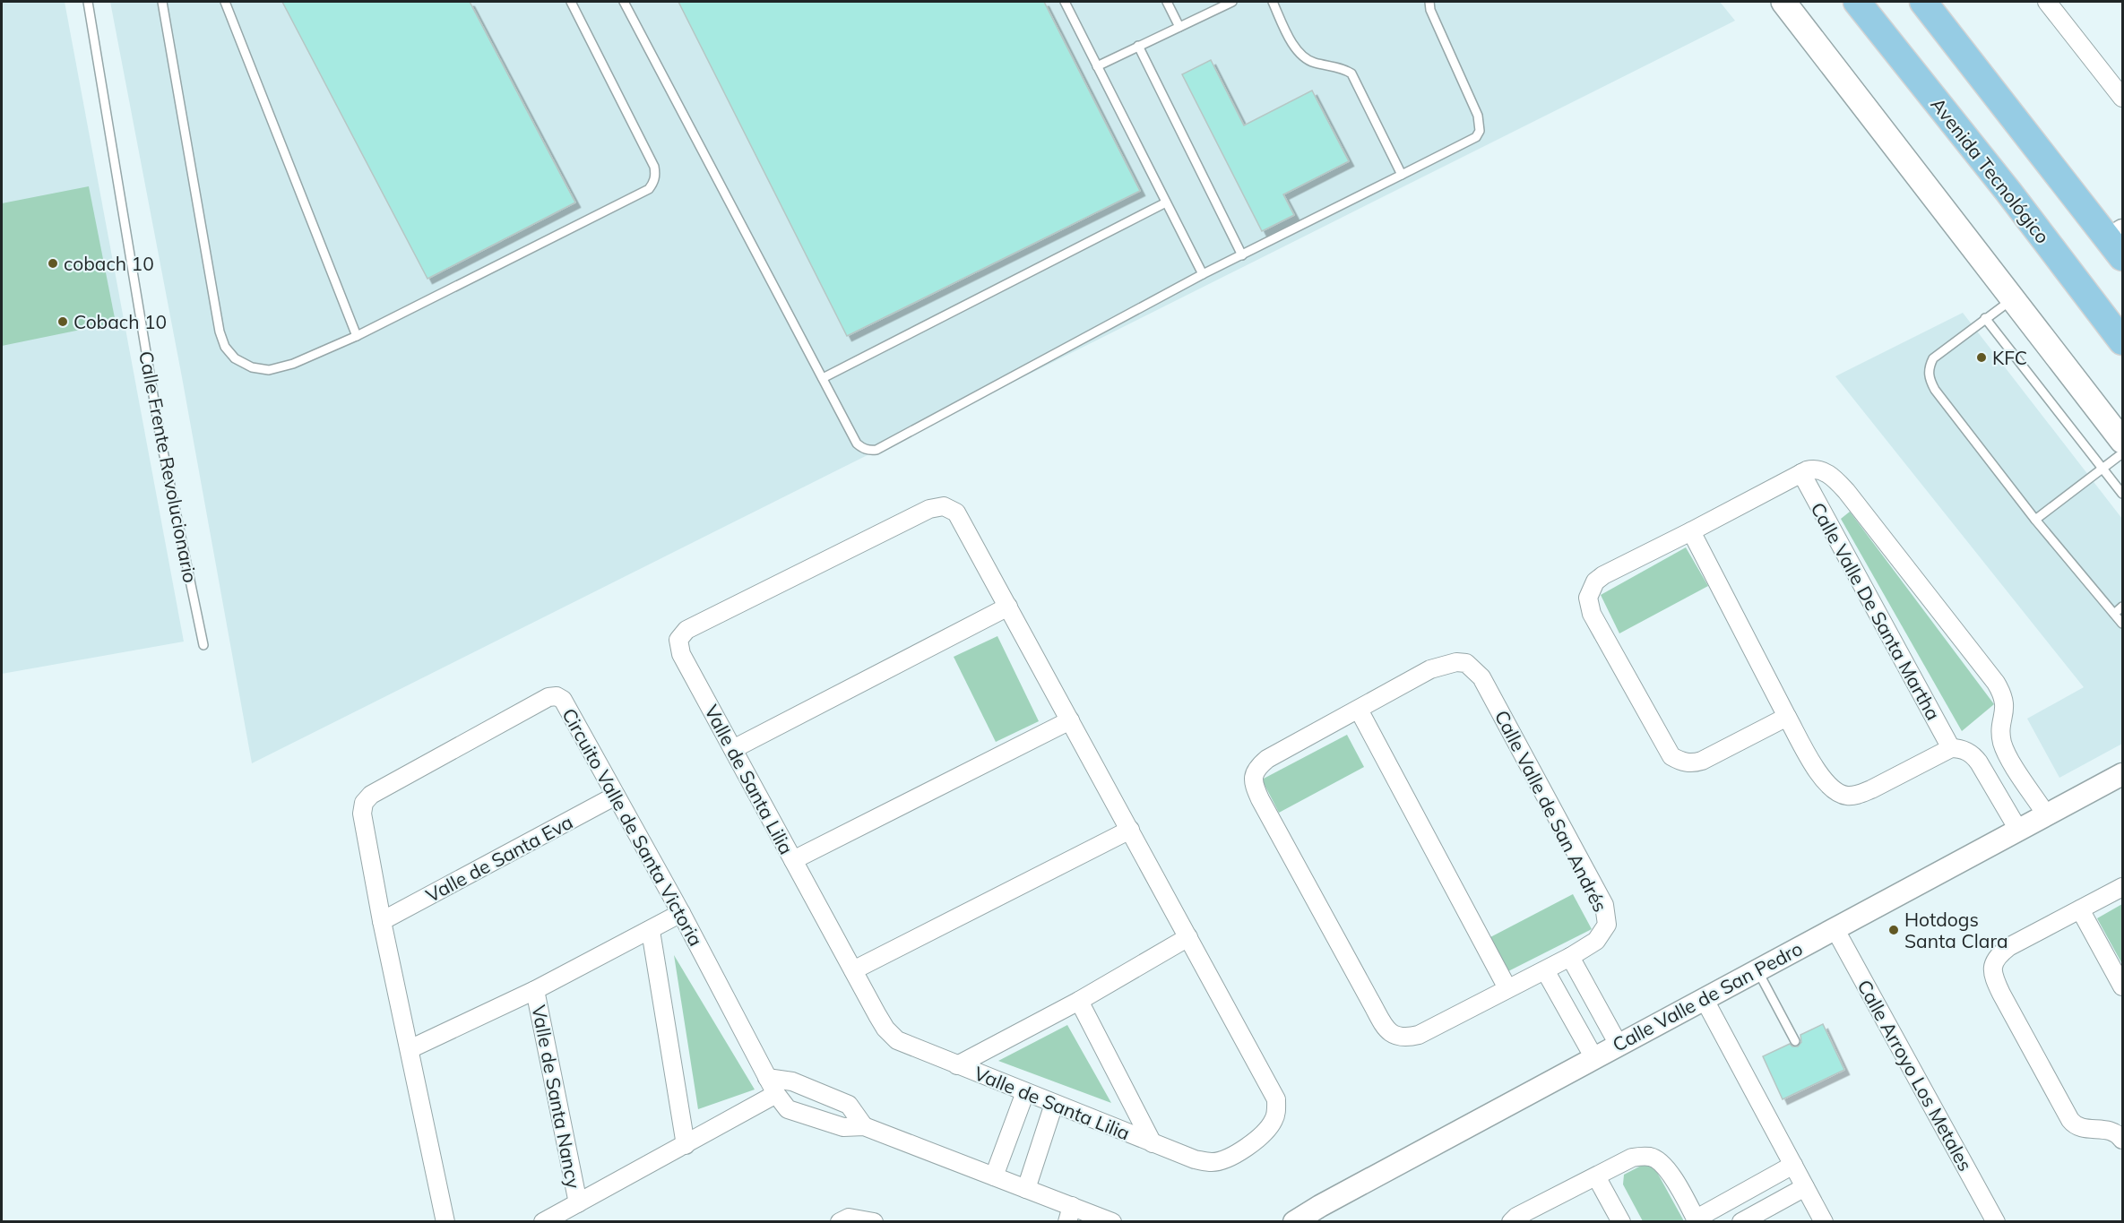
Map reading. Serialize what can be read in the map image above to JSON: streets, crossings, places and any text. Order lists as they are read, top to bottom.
{
  "streets": {
    "main road": ["Avenida Tecnológico"],
    "street": [
      "Calle Valle De Santa Martha",
      "Valle de Santa Lilia",
      "Calle Valle de San Andrés",
      "Circuito Valle de Santa Victoria",
      "Valle de Santa Eva",
      "Calle Valle de San Pedro",
      "Calle Arroyo Los Metales",
      "Valle de Santa Nancy"
    ],
    "lane": ["Calle Frente Revolucionario"]
  },
  "crossings": [
    ["Circuito Valle de Santa Victoria", "Valle de Santa Eva"],
    ["Calle Valle de San Pedro", "Calle Arroyo Los Metales"]
  ],
  "places": [
    "cobach 10",
    "Cobach 10",
    "KFC",
    "Hotdogs Santa Clara"
  ]
}
